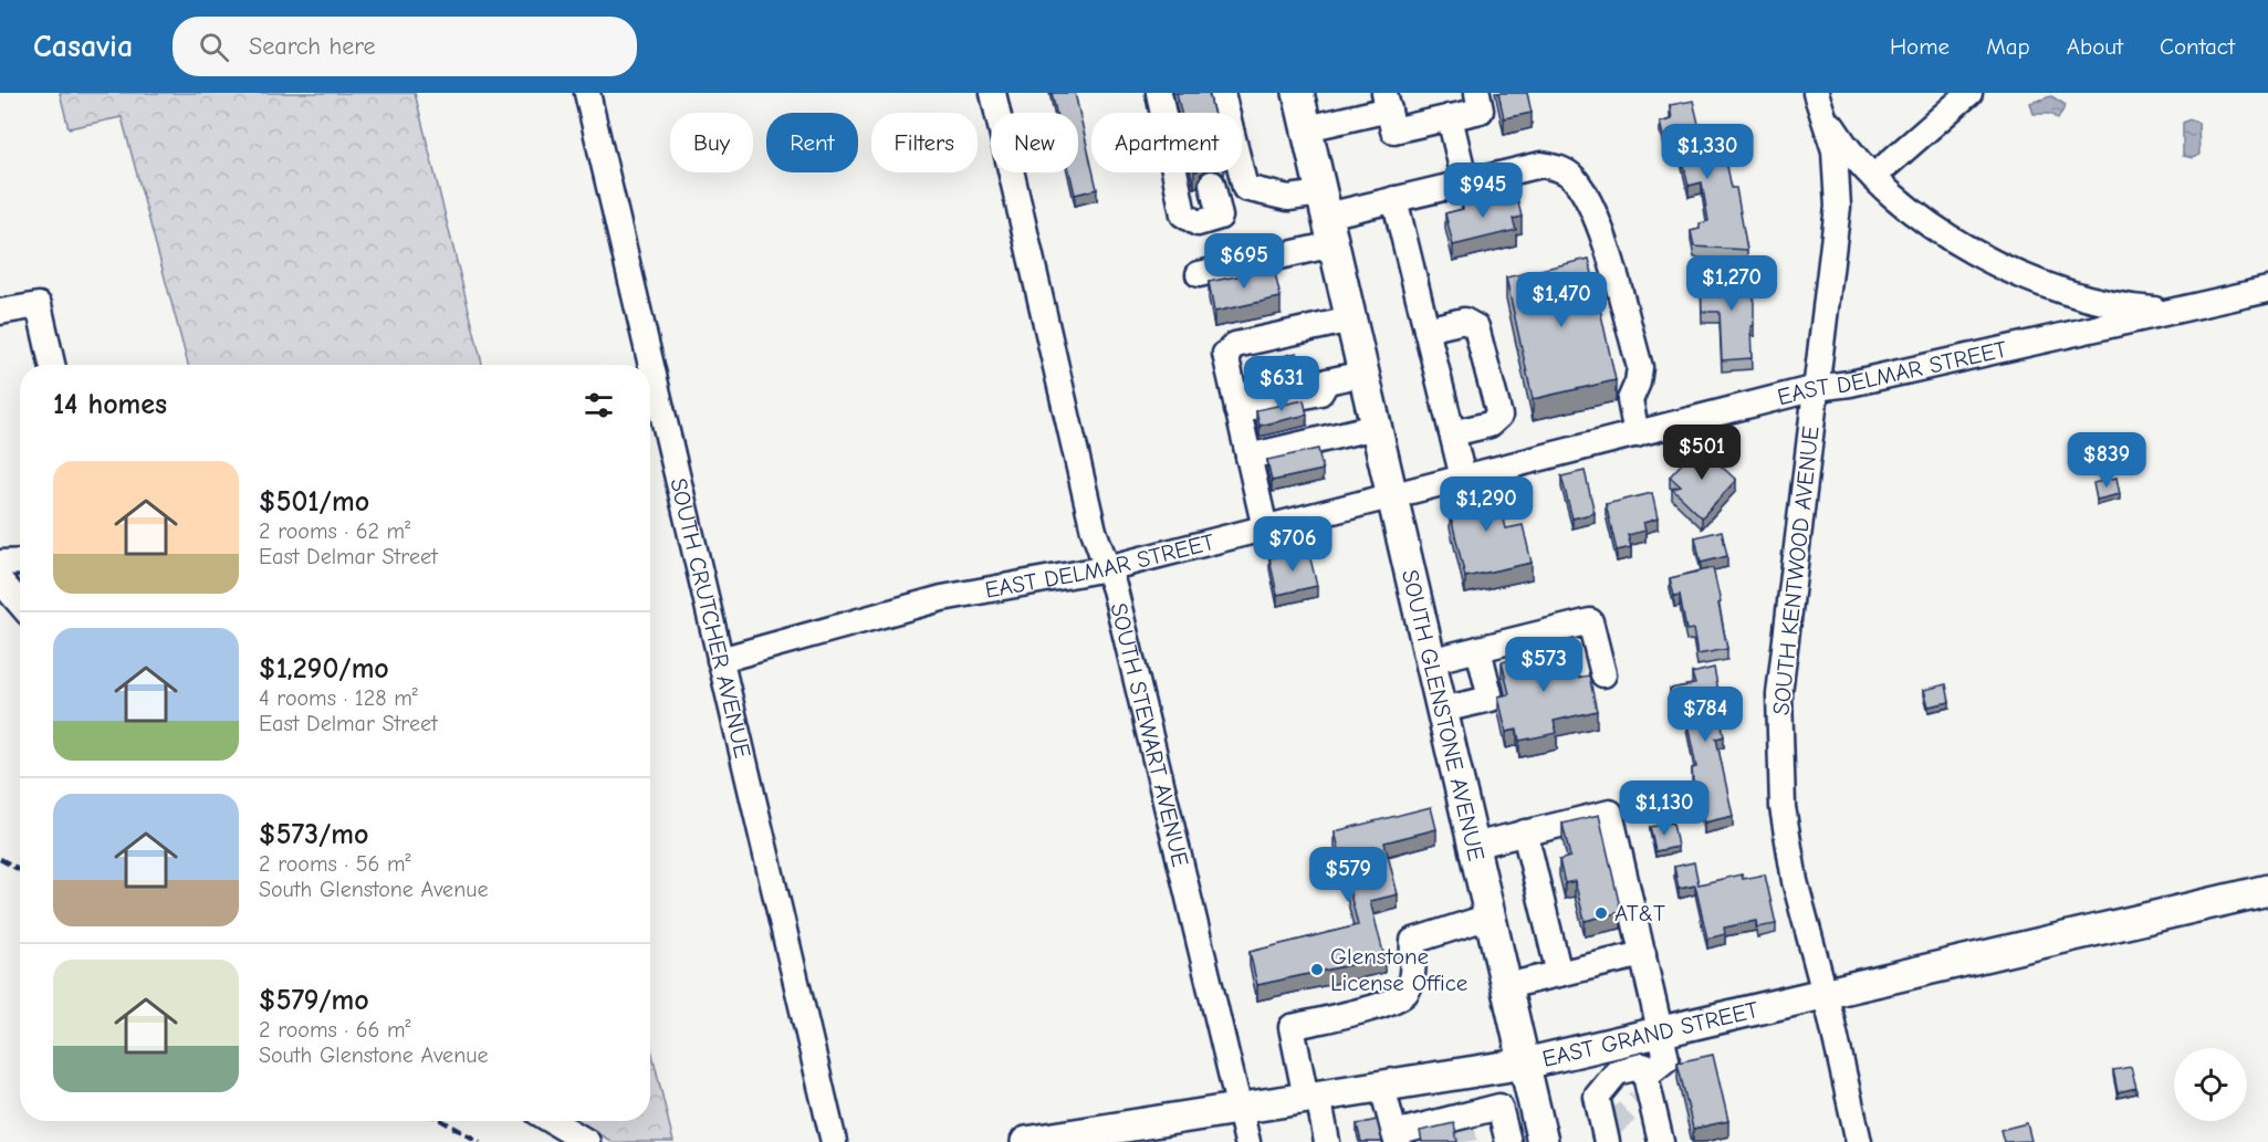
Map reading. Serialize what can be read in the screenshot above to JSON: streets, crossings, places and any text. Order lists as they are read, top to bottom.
{
  "streets": {
    "main road": ["SOUTH GLENSTONE AVENUE", "EAST GRAND STREET"],
    "street": [
      "EAST DELMAR STREET",
      "SOUTH KENTWOOD AVENUE",
      "SOUTH CRUTCHER AVENUE",
      "SOUTH STEWART AVENUE"
    ]
  },
  "crossings": [
    ["EAST DELMAR STREET", "SOUTH KENTWOOD AVENUE"],
    ["EAST DELMAR STREET", "SOUTH CRUTCHER AVENUE"],
    ["EAST DELMAR STREET", "SOUTH GLENSTONE AVENUE"],
    ["EAST DELMAR STREET", "SOUTH STEWART AVENUE"],
    ["SOUTH KENTWOOD AVENUE", "EAST GRAND STREET"],
    ["SOUTH GLENSTONE AVENUE", "EAST GRAND STREET"],
    ["SOUTH STEWART AVENUE", "EAST GRAND STREET"]
  ],
  "places": ["AT&T", "Glenstone License Office"],
  "page": {
    "header": "Casavia",
    "search": "Search here",
    "nav": [
      "Home",
      "Map",
      "About",
      "Contact"
    ],
    "chip": [
      "Buy",
      "Rent",
      "Filters",
      "New",
      "Apartment"
    ],
    "price": [
      "$1,330",
      "$945",
      "$695",
      "$1,270",
      "$1,470",
      "$631",
      "$501",
      "$839",
      "$1,290",
      "$706",
      "$573",
      "$784",
      "$1,130",
      "$579"
    ],
    "heading": "14 homes",
    "list": [
      {
        "name": "$501/mo",
        "note": "2 rooms · 62 m² · East Delmar Street"
      },
      {
        "name": "$1,290/mo",
        "note": "4 rooms · 128 m² · East Delmar Street"
      },
      {
        "name": "$573/mo",
        "note": "2 rooms · 56 m² · South Glenstone Avenue"
      },
      {
        "name": "$579/mo",
        "note": "2 rooms · 66 m² · South Glenstone Avenue"
      }
    ]
  }
}
